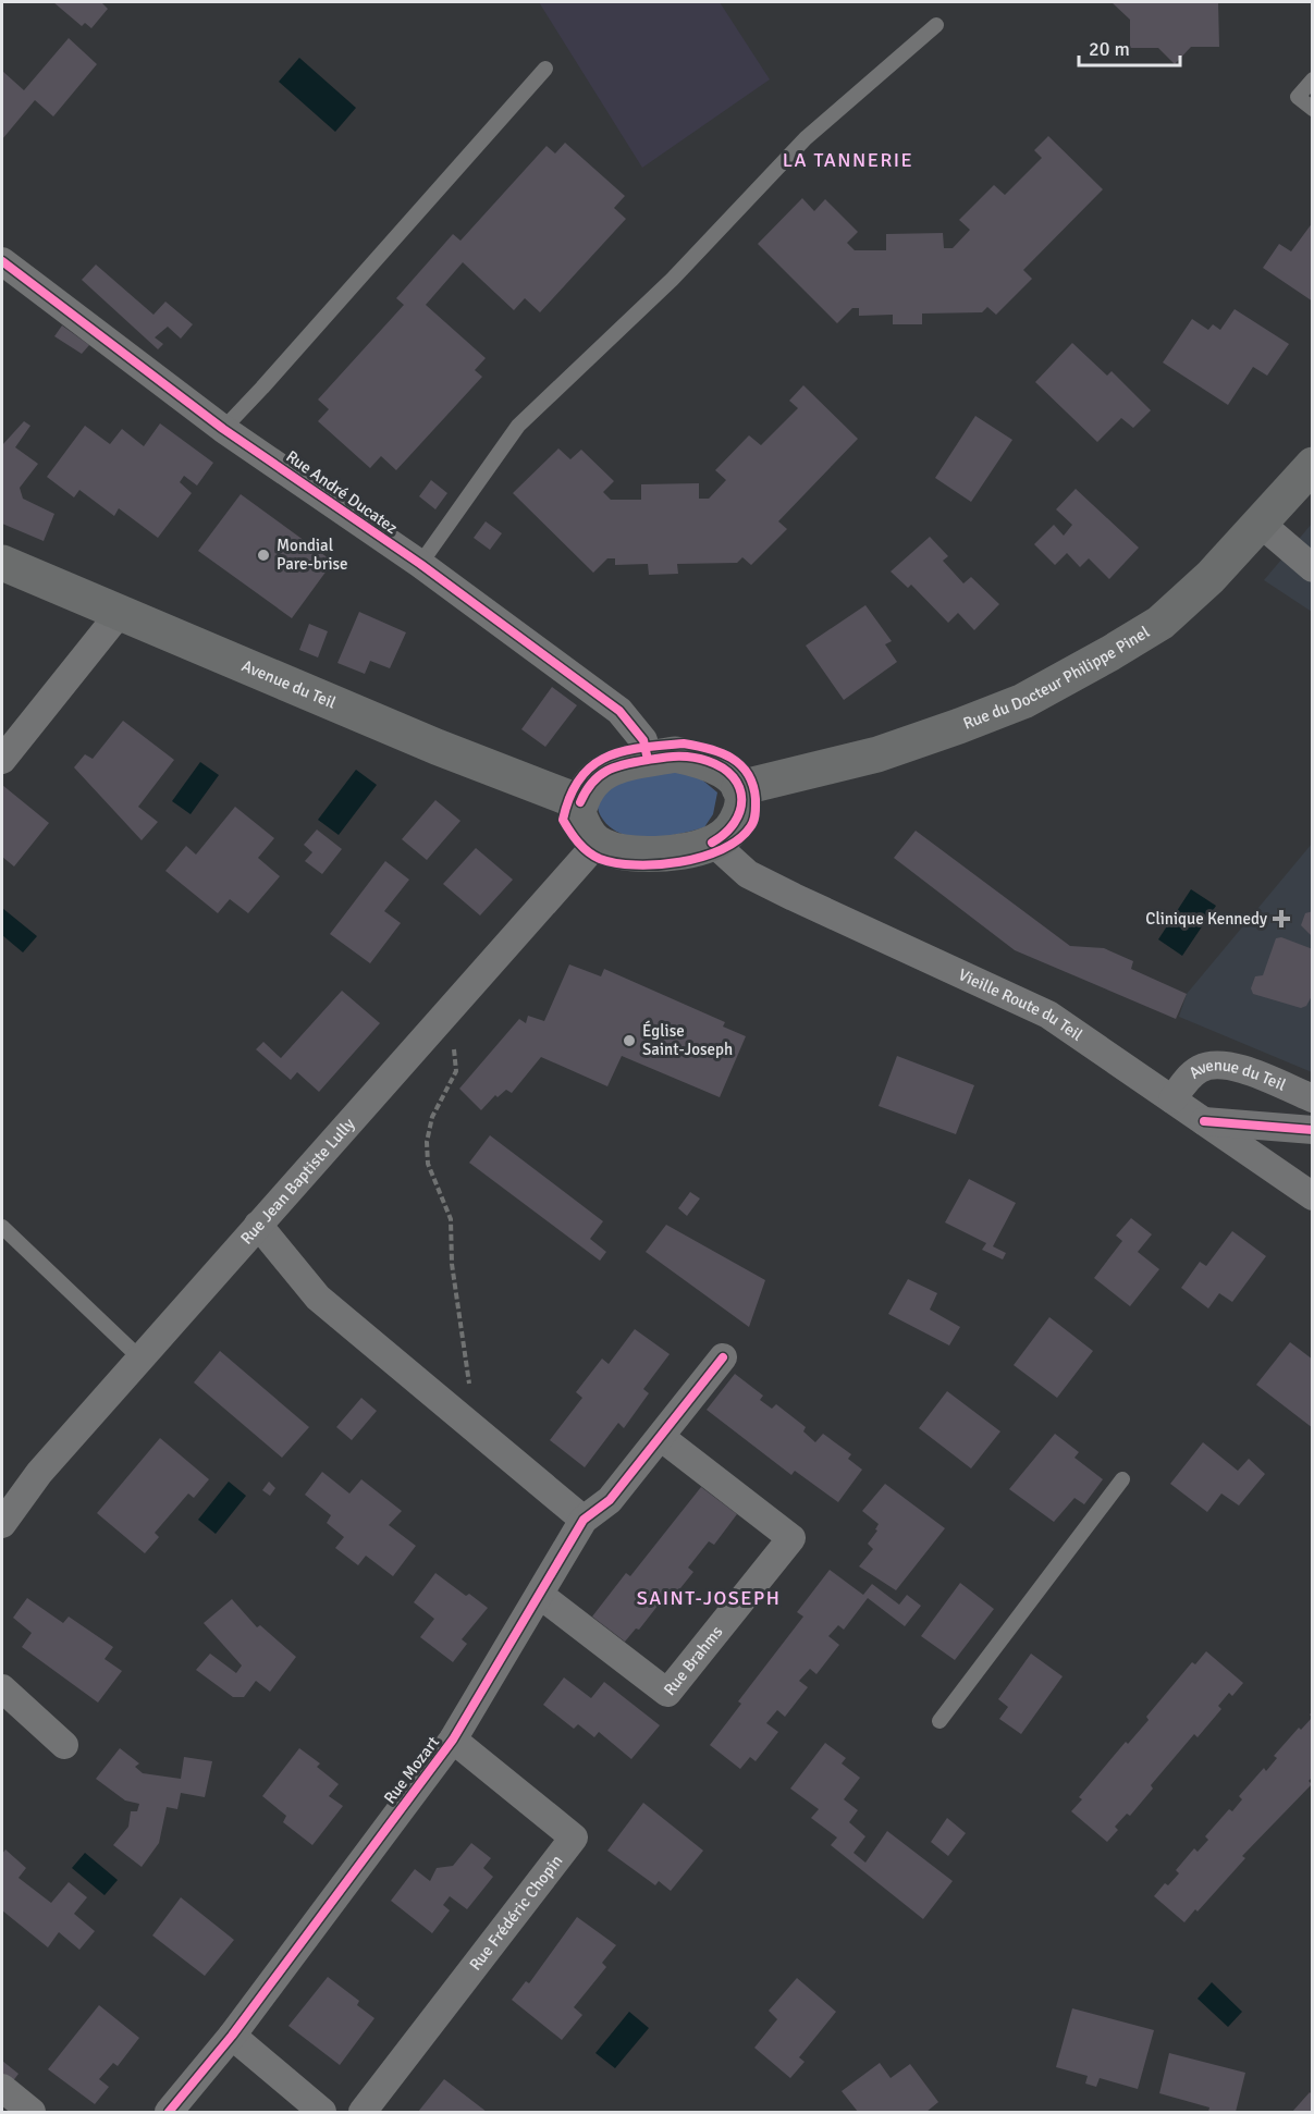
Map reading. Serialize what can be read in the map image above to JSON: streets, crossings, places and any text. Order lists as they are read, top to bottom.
{
  "streets": {
    "main road": ["Rue du Docteur Philippe Pinel", "Avenue du Teil"],
    "street": [
      "Rue André Ducatez",
      "Vieille Route du Teil",
      "Rue Jean Baptiste Lully",
      "Rue Brahms",
      "Rue Mozart",
      "Rue Frédéric Chopin"
    ]
  },
  "crossings": [
    ["Rue André Ducatez", "Rue du Docteur Philippe Pinel"],
    ["Rue André Ducatez", "Avenue du Teil"],
    ["Rue André Ducatez", "Vieille Route du Teil"],
    ["Rue André Ducatez", "Rue Jean Baptiste Lully"],
    ["Rue du Docteur Philippe Pinel", "Avenue du Teil"],
    ["Rue du Docteur Philippe Pinel", "Vieille Route du Teil"],
    ["Rue du Docteur Philippe Pinel", "Rue Jean Baptiste Lully"],
    ["Avenue du Teil", "Vieille Route du Teil"],
    ["Avenue du Teil", "Rue Jean Baptiste Lully"],
    ["Vieille Route du Teil", "Rue Jean Baptiste Lully"],
    ["Rue Brahms", "Rue Mozart"],
    ["Rue Mozart", "Rue Frédéric Chopin"]
  ],
  "districts": ["LA TANNERIE", "SAINT-JOSEPH"],
  "places": {
    "other": ["Mondial Pare-brise", "Église Saint-Joseph"],
    "health": ["Clinique Kennedy"]
  },
  "scale_bar": "20 m"
}
